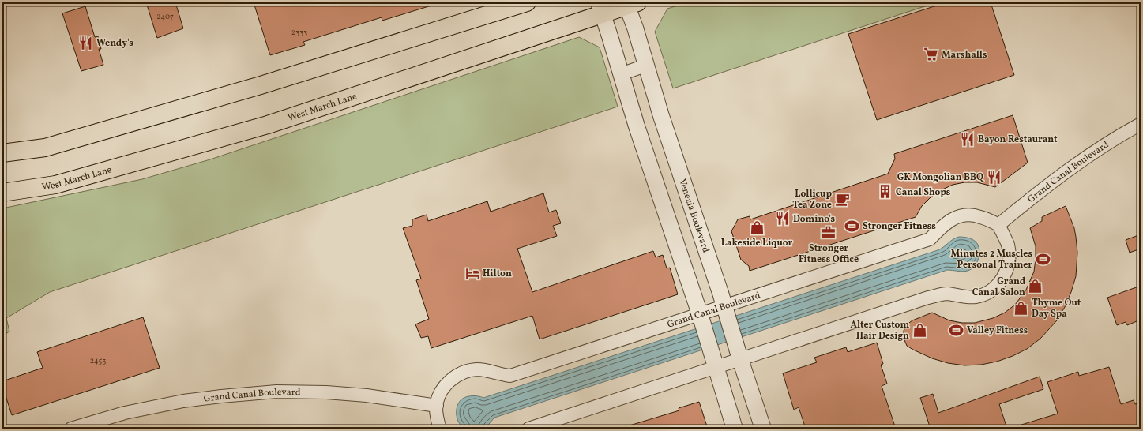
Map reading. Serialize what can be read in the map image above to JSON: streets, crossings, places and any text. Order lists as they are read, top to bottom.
{
  "streets": {
    "main road": ["West March Lane"],
    "street": ["Grand Canal Boulevard", "Venezia Boulevard"]
  },
  "crossings": [
    ["West March Lane", "Venezia Boulevard"],
    ["Grand Canal Boulevard", "Venezia Boulevard"]
  ],
  "places": {
    "restaurant": [
      "Wendy's",
      "Bayon Restaurant",
      "GK Mongolian BBQ",
      "Domino's"
    ],
    "supermarket": ["Marshalls"],
    "building": ["Canal Shops"],
    "cafe": ["Lollicup Tea Zone"],
    "sports": ["Stronger Fitness", "Minutes 2 Muscles Personal Trainer", "Valley Fitness"],
    "shop": [
      "Lakeside Liquor",
      "Grand Canal Salon",
      "Thyme Out Day Spa",
      "Alter Custom Hair Design"
    ],
    "office": ["Stronger Fitness Office"],
    "hotel": ["Hilton"]
  },
  "house_numbers": ["2407", "2333", "2453"]
}
